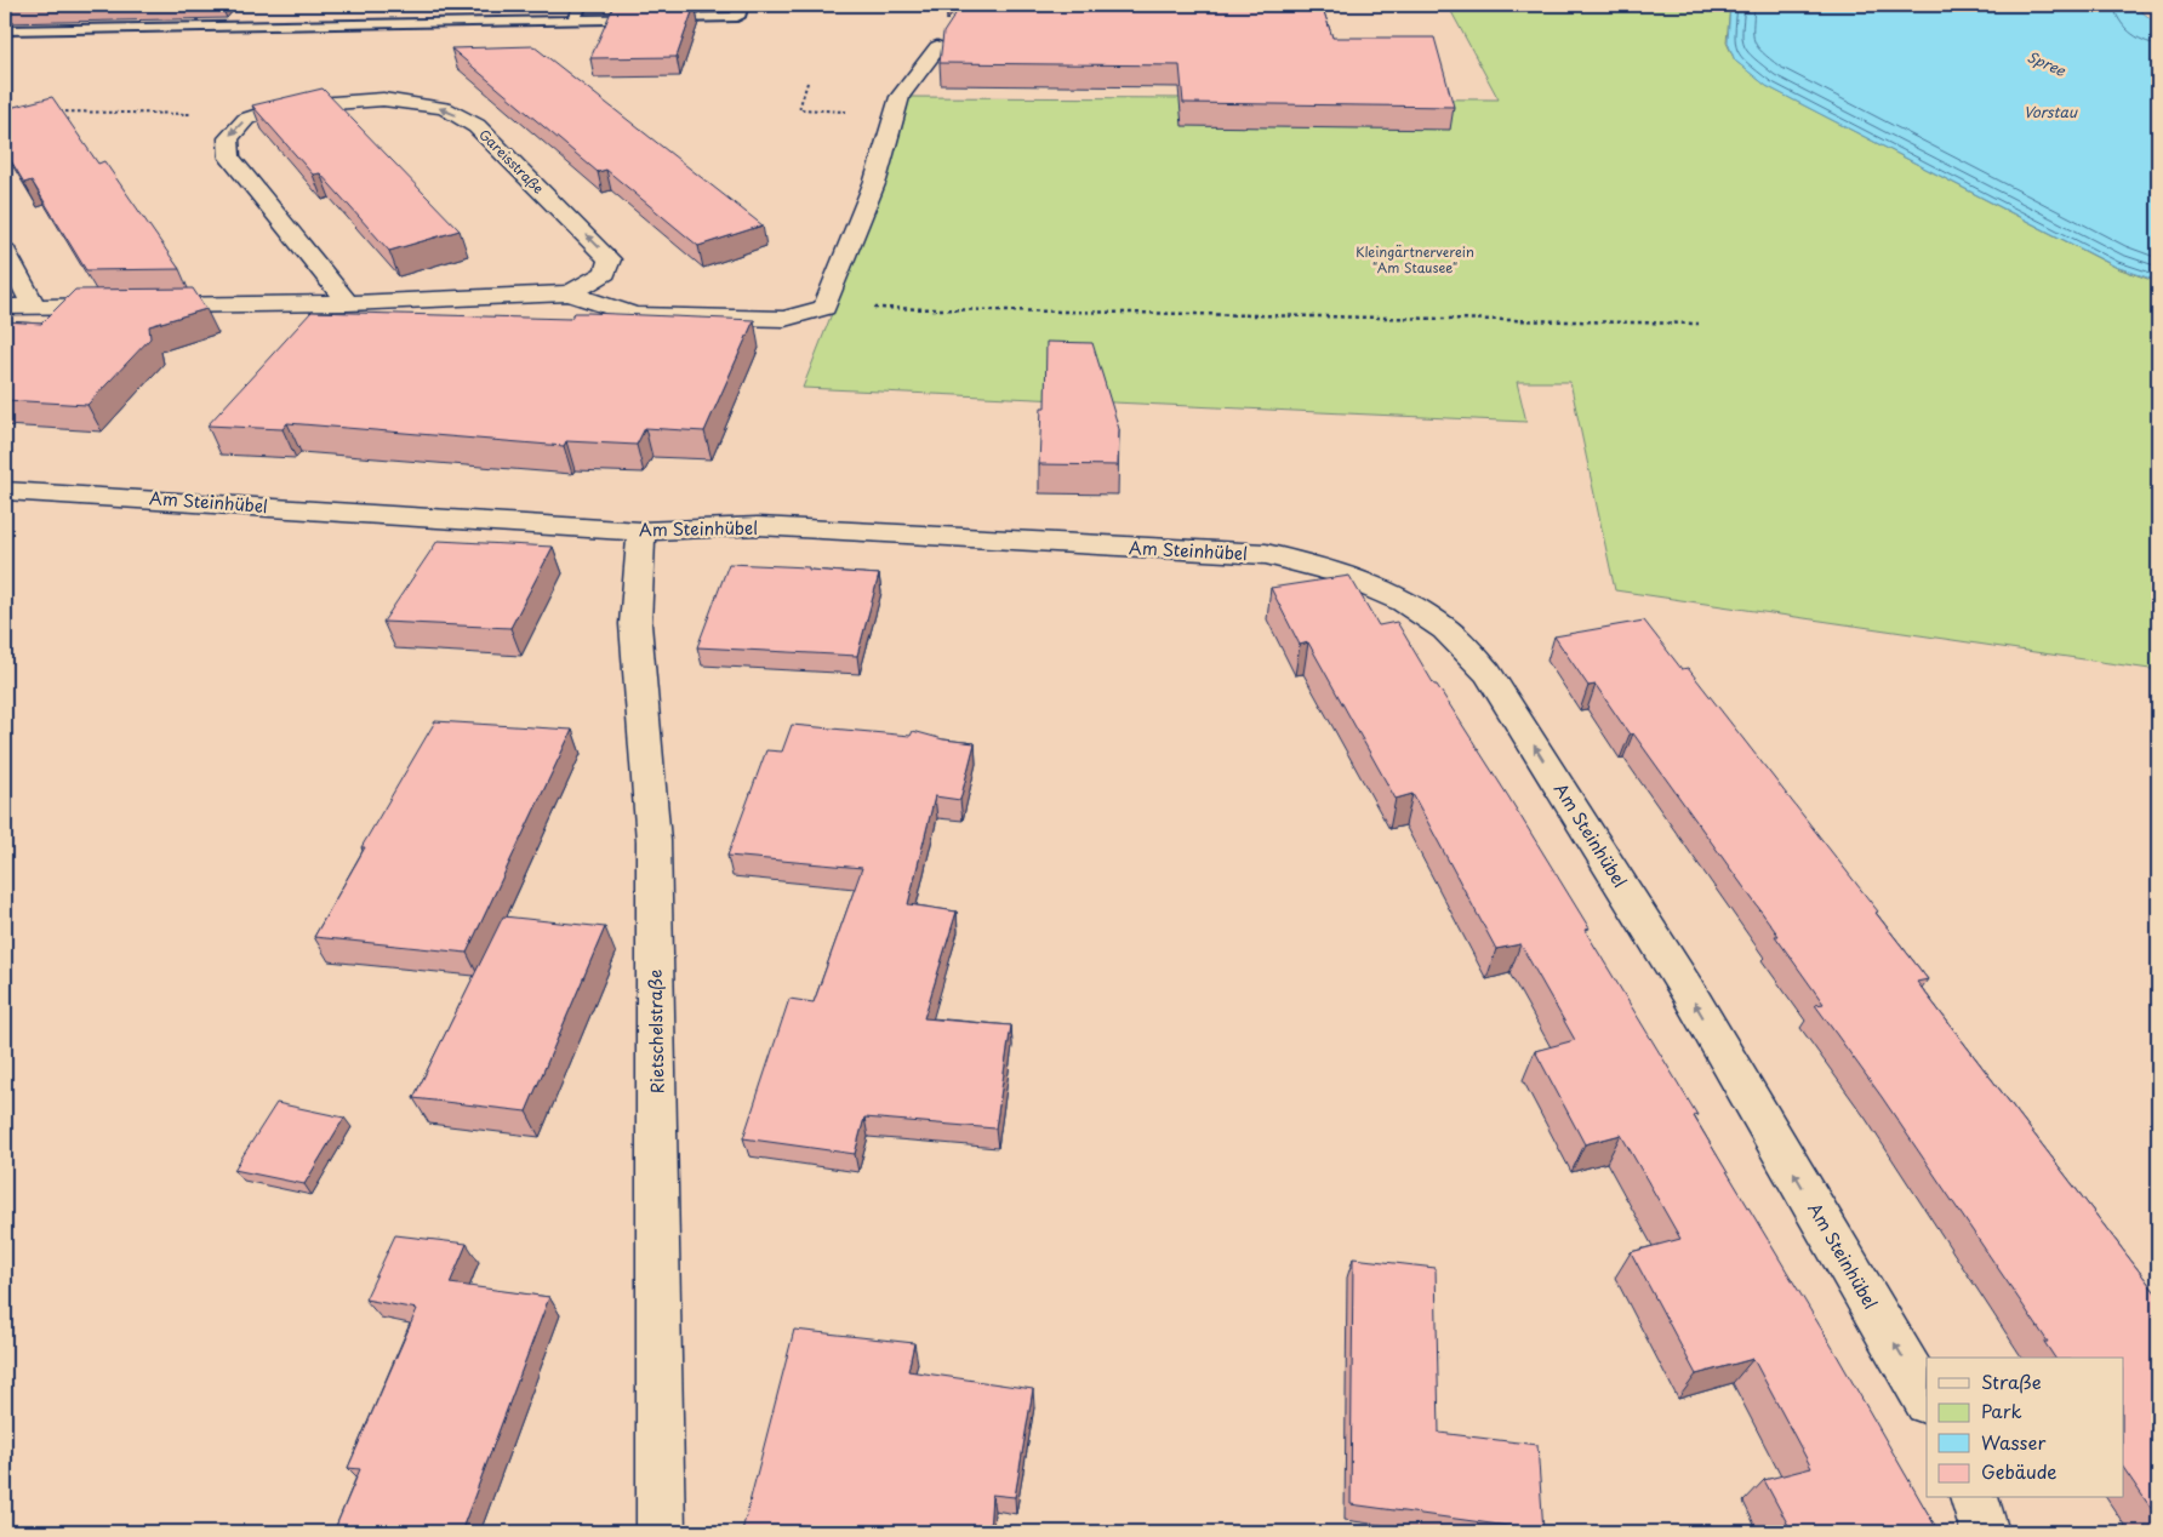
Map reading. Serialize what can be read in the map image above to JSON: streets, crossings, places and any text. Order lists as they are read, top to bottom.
{
  "streets": {
    "street": ["Gareisstraße", "Am Steinhübel", "Rietschelstraße"]
  },
  "crossings": [
    ["Am Steinhübel", "Rietschelstraße"]
  ],
  "one_way": ["Am Steinhübel"],
  "water": ["Spree", "Vorstau"],
  "parks": ["Kleingärtnerverein \"Am Stausee\""],
  "legend": [
    "Straße",
    "Park",
    "Wasser",
    "Gebäude"
  ]
}
